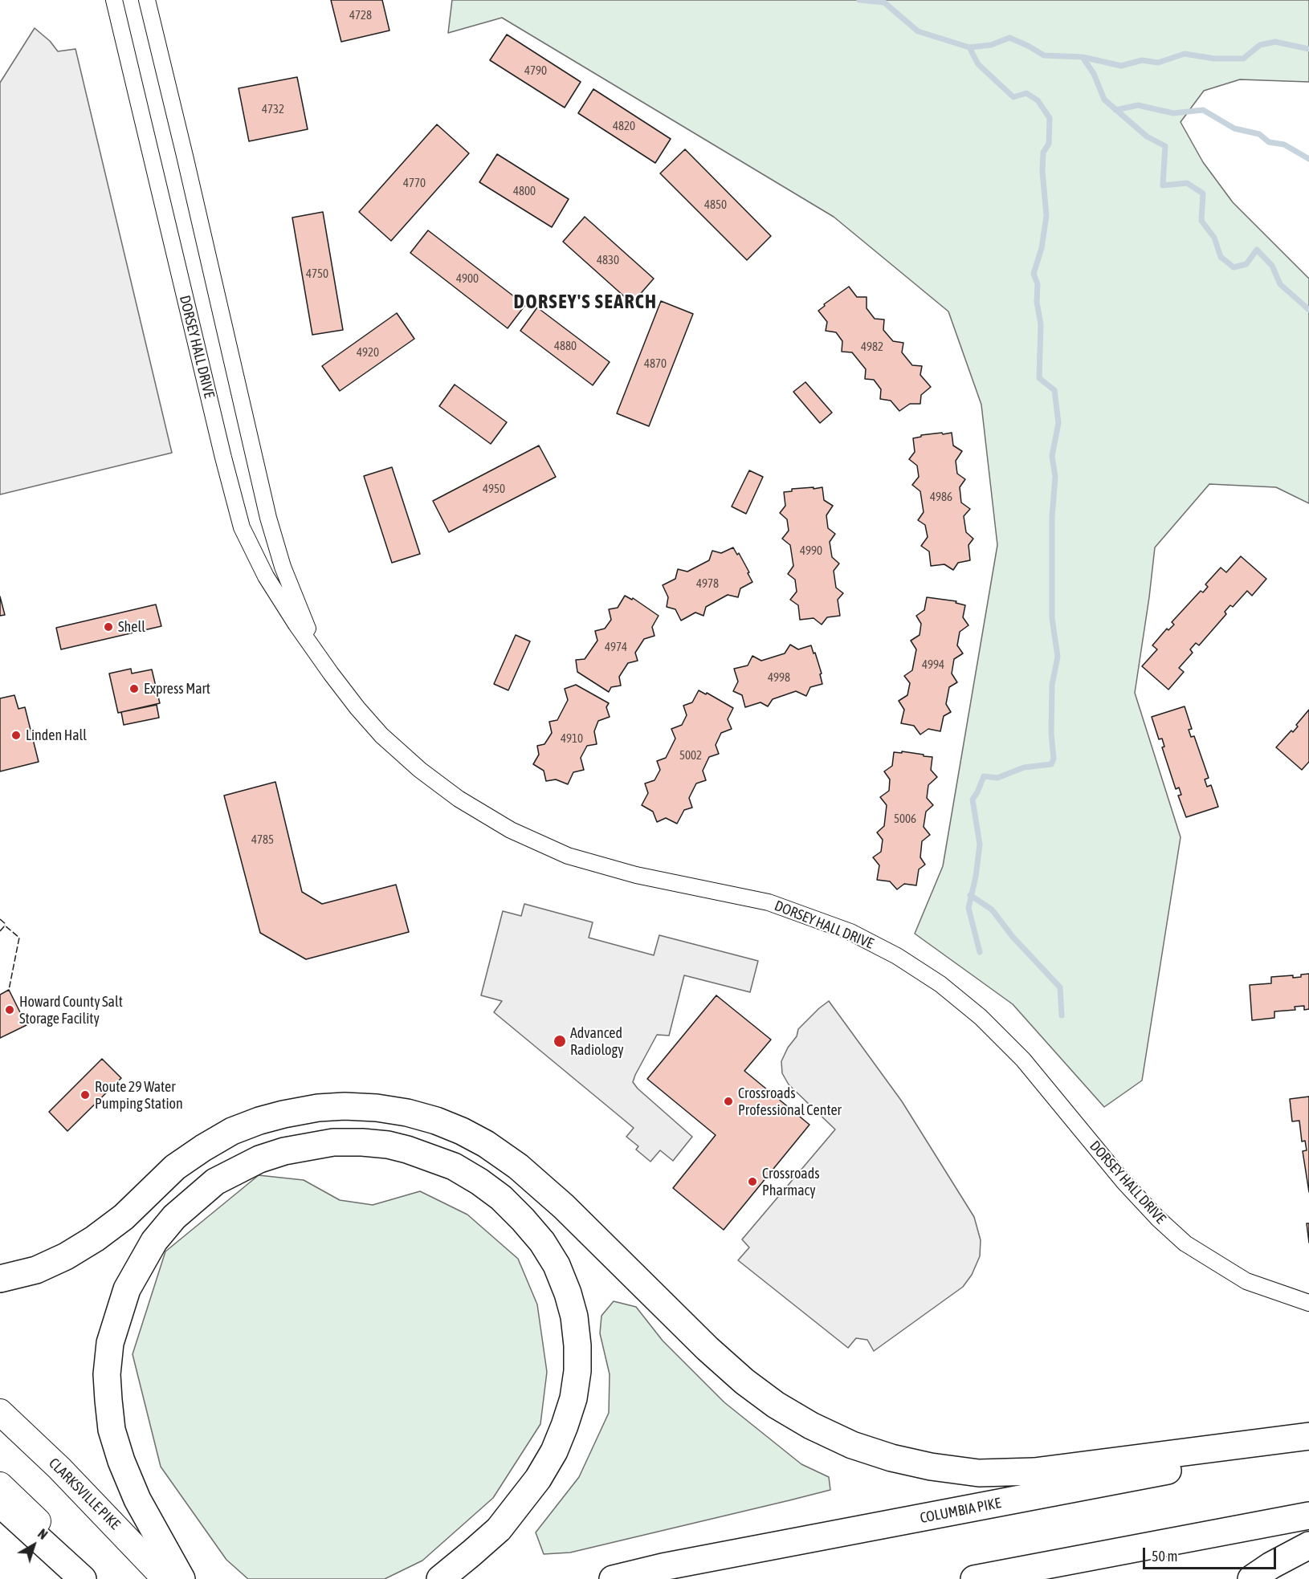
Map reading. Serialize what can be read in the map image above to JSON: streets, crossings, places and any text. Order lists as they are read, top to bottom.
{
  "streets": {
    "highway": ["COLUMBIA PIKE"],
    "main road": ["CLARKSVILLE PIKE"],
    "street": ["DORSEY HALL DRIVE"]
  },
  "districts": ["DORSEY'S SEARCH"],
  "places": [
    "Shell",
    "Express Mart",
    "Linden Hall",
    "Howard County Salt Storage Facility",
    "Advanced Radiology",
    "Route 29 Water Pumping Station",
    "Crossroads Professional Center",
    "Crossroads Pharmacy"
  ],
  "house_numbers": [
    "4728",
    "4790",
    "4732",
    "4820",
    "4770",
    "4800",
    "4850",
    "4830",
    "4750",
    "4900",
    "4880",
    "4982",
    "4920",
    "4870",
    "4950",
    "4986",
    "4990",
    "4978",
    "4974",
    "4994",
    "4998",
    "4910",
    "5002",
    "5006",
    "4785"
  ],
  "scale_bar": "50 m",
  "north": "top right"
}
